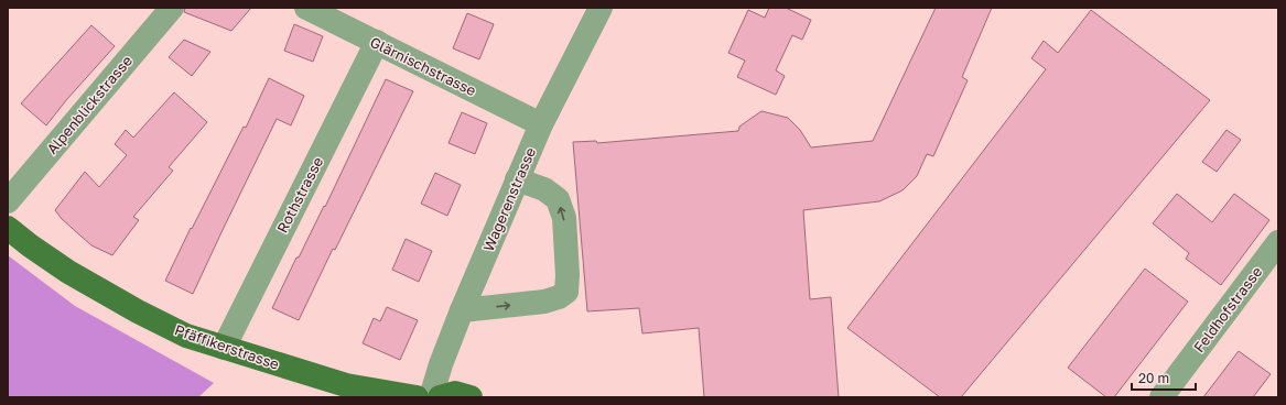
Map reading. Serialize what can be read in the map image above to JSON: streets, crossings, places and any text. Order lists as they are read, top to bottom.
{
  "streets": {
    "main road": ["Pfäffikerstrasse"],
    "street": [
      "Glärnischstrasse",
      "Alpenblickstrasse",
      "Rothstrasse",
      "Wagerenstrasse",
      "Feldhofstrasse"
    ]
  },
  "crossings": [
    ["Glärnischstrasse", "Rothstrasse"],
    ["Glärnischstrasse", "Wagerenstrasse"],
    ["Rothstrasse", "Pfäffikerstrasse"]
  ],
  "scale_bar": "20 m"
}
